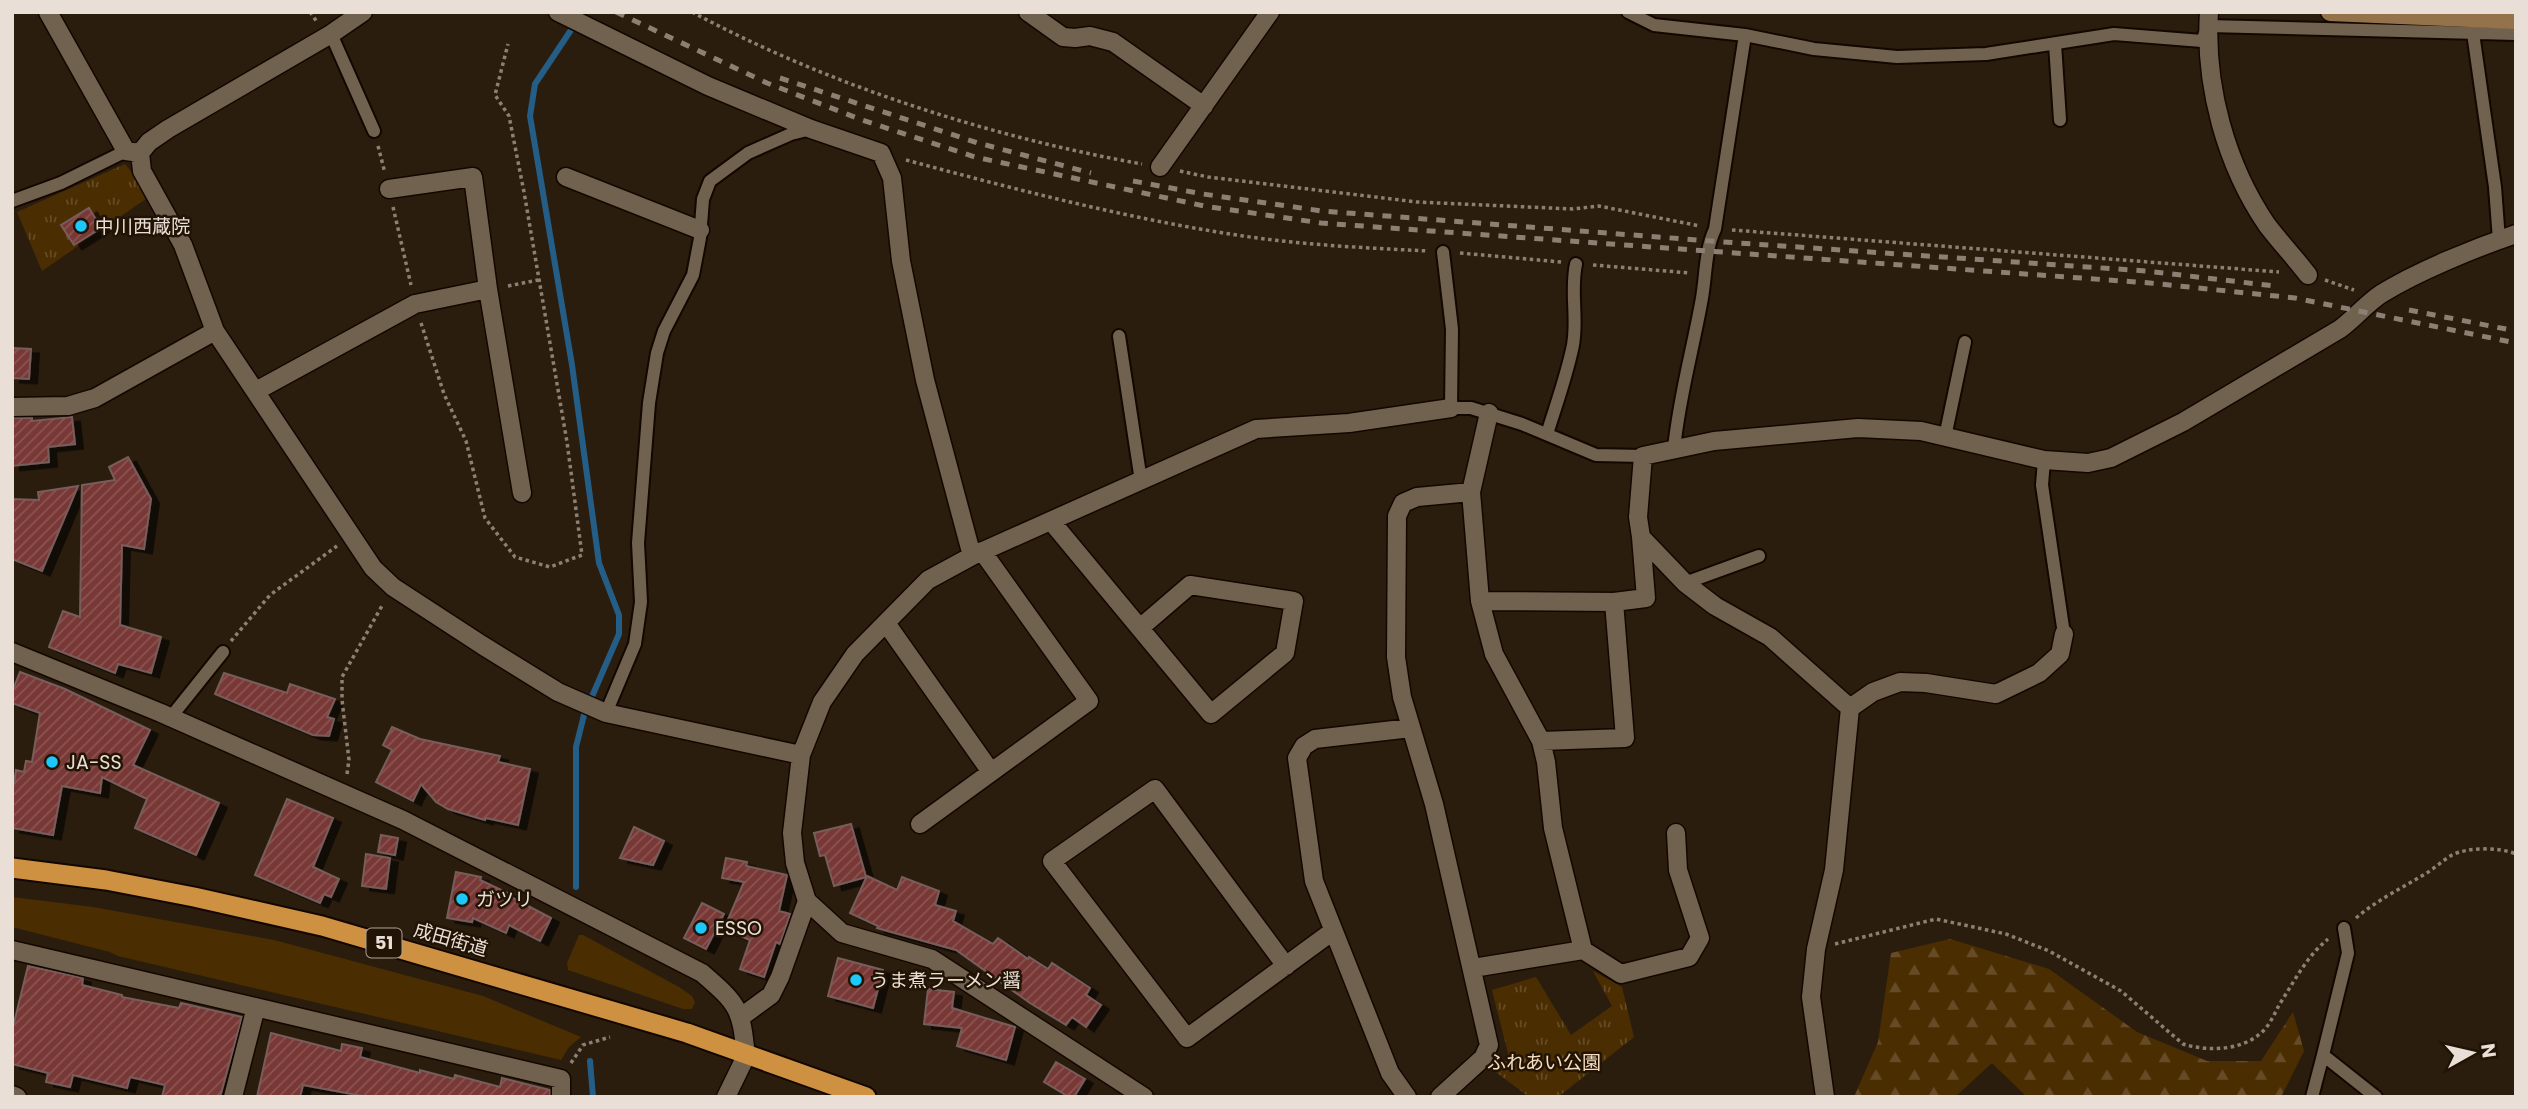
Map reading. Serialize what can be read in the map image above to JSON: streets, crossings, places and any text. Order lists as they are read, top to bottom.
{
  "streets": {
    "highway": ["成田街道", "51"]
  },
  "parks": ["ふれあい公園"],
  "places": [
    "中川西蔵院",
    "JA-SS",
    "ガツリ",
    "ESSO",
    "うま煮ラーメン醤"
  ],
  "north": "right"
}
